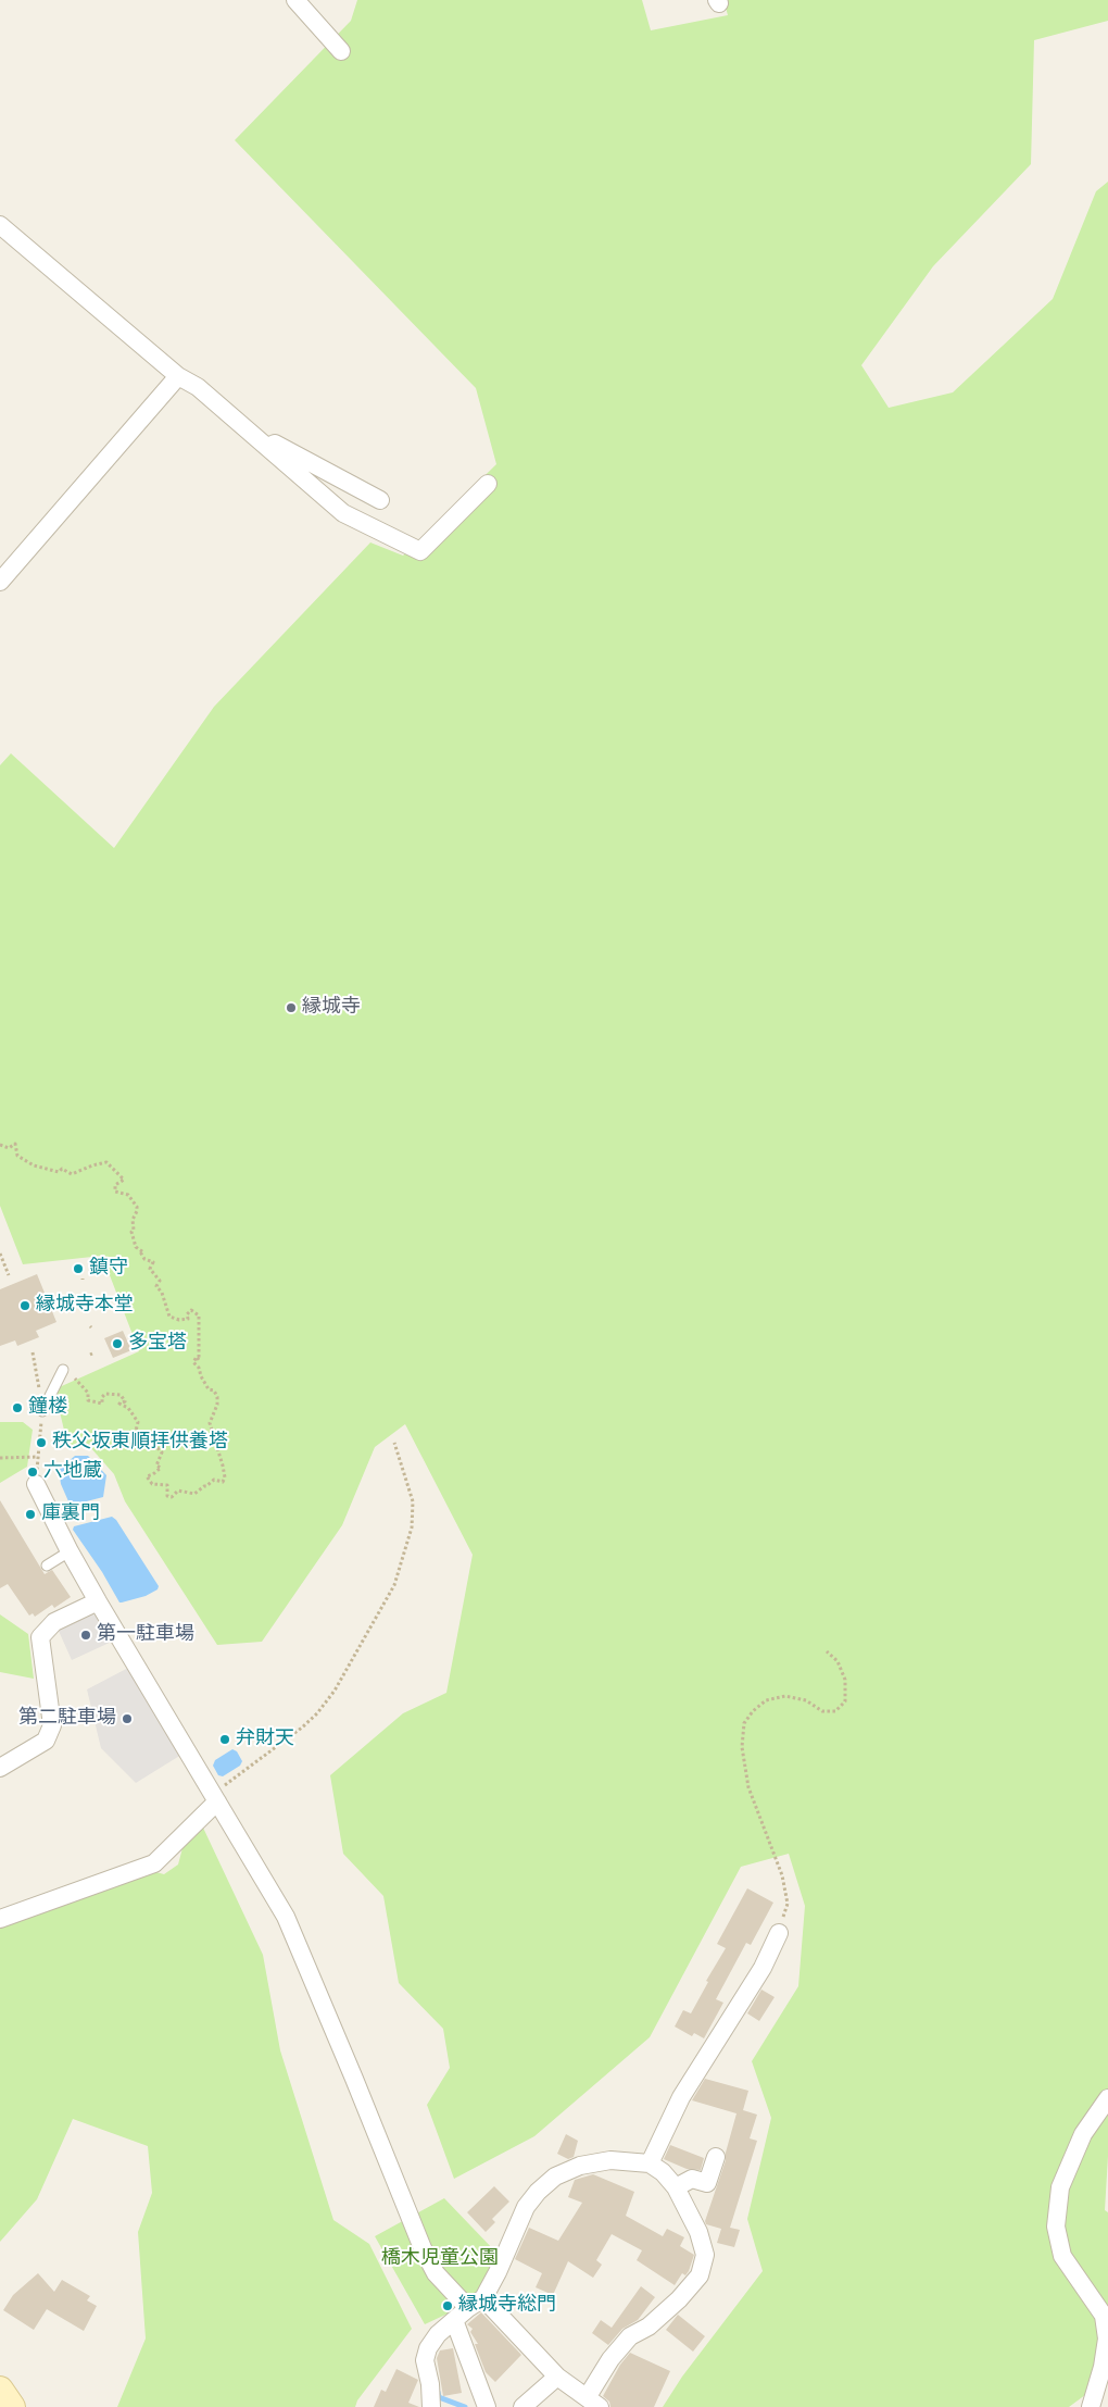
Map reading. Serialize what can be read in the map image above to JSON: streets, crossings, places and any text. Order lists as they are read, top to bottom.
{
  "parks": ["橋木児童公園"],
  "places": [
    "縁城寺",
    "鎮守",
    "縁城寺本堂",
    "多宝塔",
    "鐘楼",
    "秩父坂東順拝供養塔",
    "六地蔵",
    "庫裏門",
    "第一駐車場",
    "第二駐車場",
    "弁財天",
    "縁城寺総門"
  ]
}
